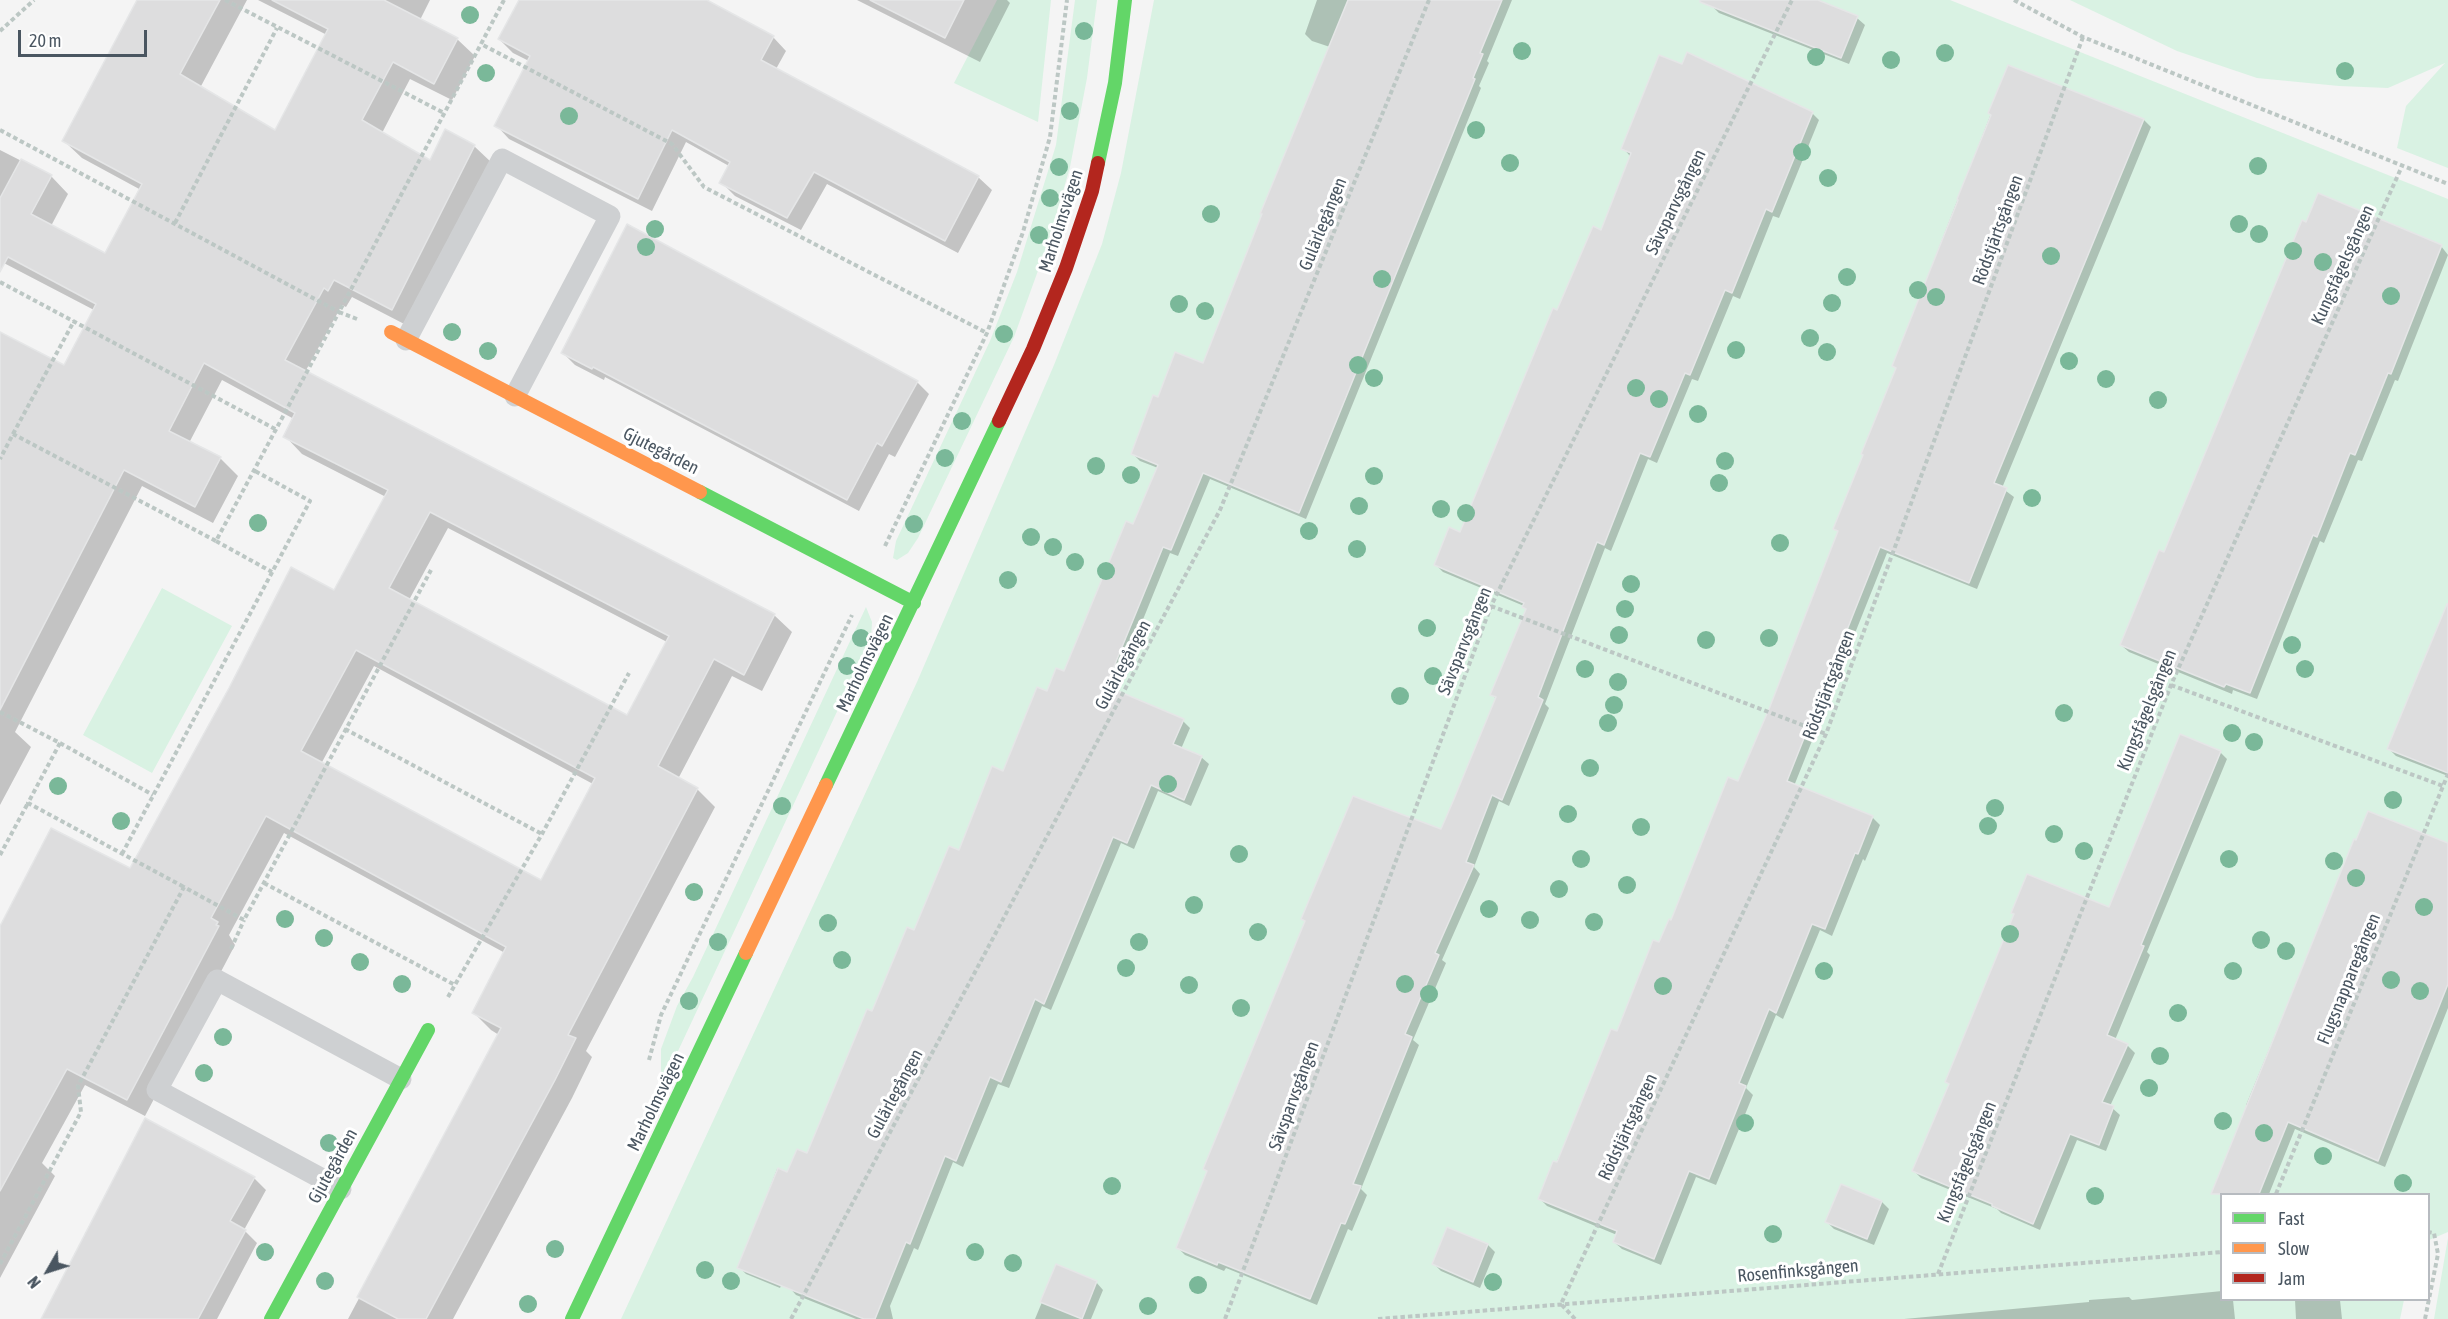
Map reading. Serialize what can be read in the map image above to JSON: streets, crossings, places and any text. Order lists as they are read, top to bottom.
{
  "streets": {
    "street": ["Marholmsvägen", "Gjutegården"],
    "path": [
      "Sävsparvsgången",
      "Gulärlegången",
      "Rödstjärtsgången",
      "Kungsfågelsgången",
      "Flugsnapparegången",
      "Rosenfinksgången"
    ]
  },
  "crossings": [
    ["Marholmsvägen", "Gjutegården"],
    ["Rödstjärtsgången", "Rosenfinksgången"],
    ["Kungsfågelsgången", "Rosenfinksgången"]
  ],
  "legend": ["Fast", "Slow", "Jam"],
  "scale_bar": "20 m",
  "north": "bottom left"
}
